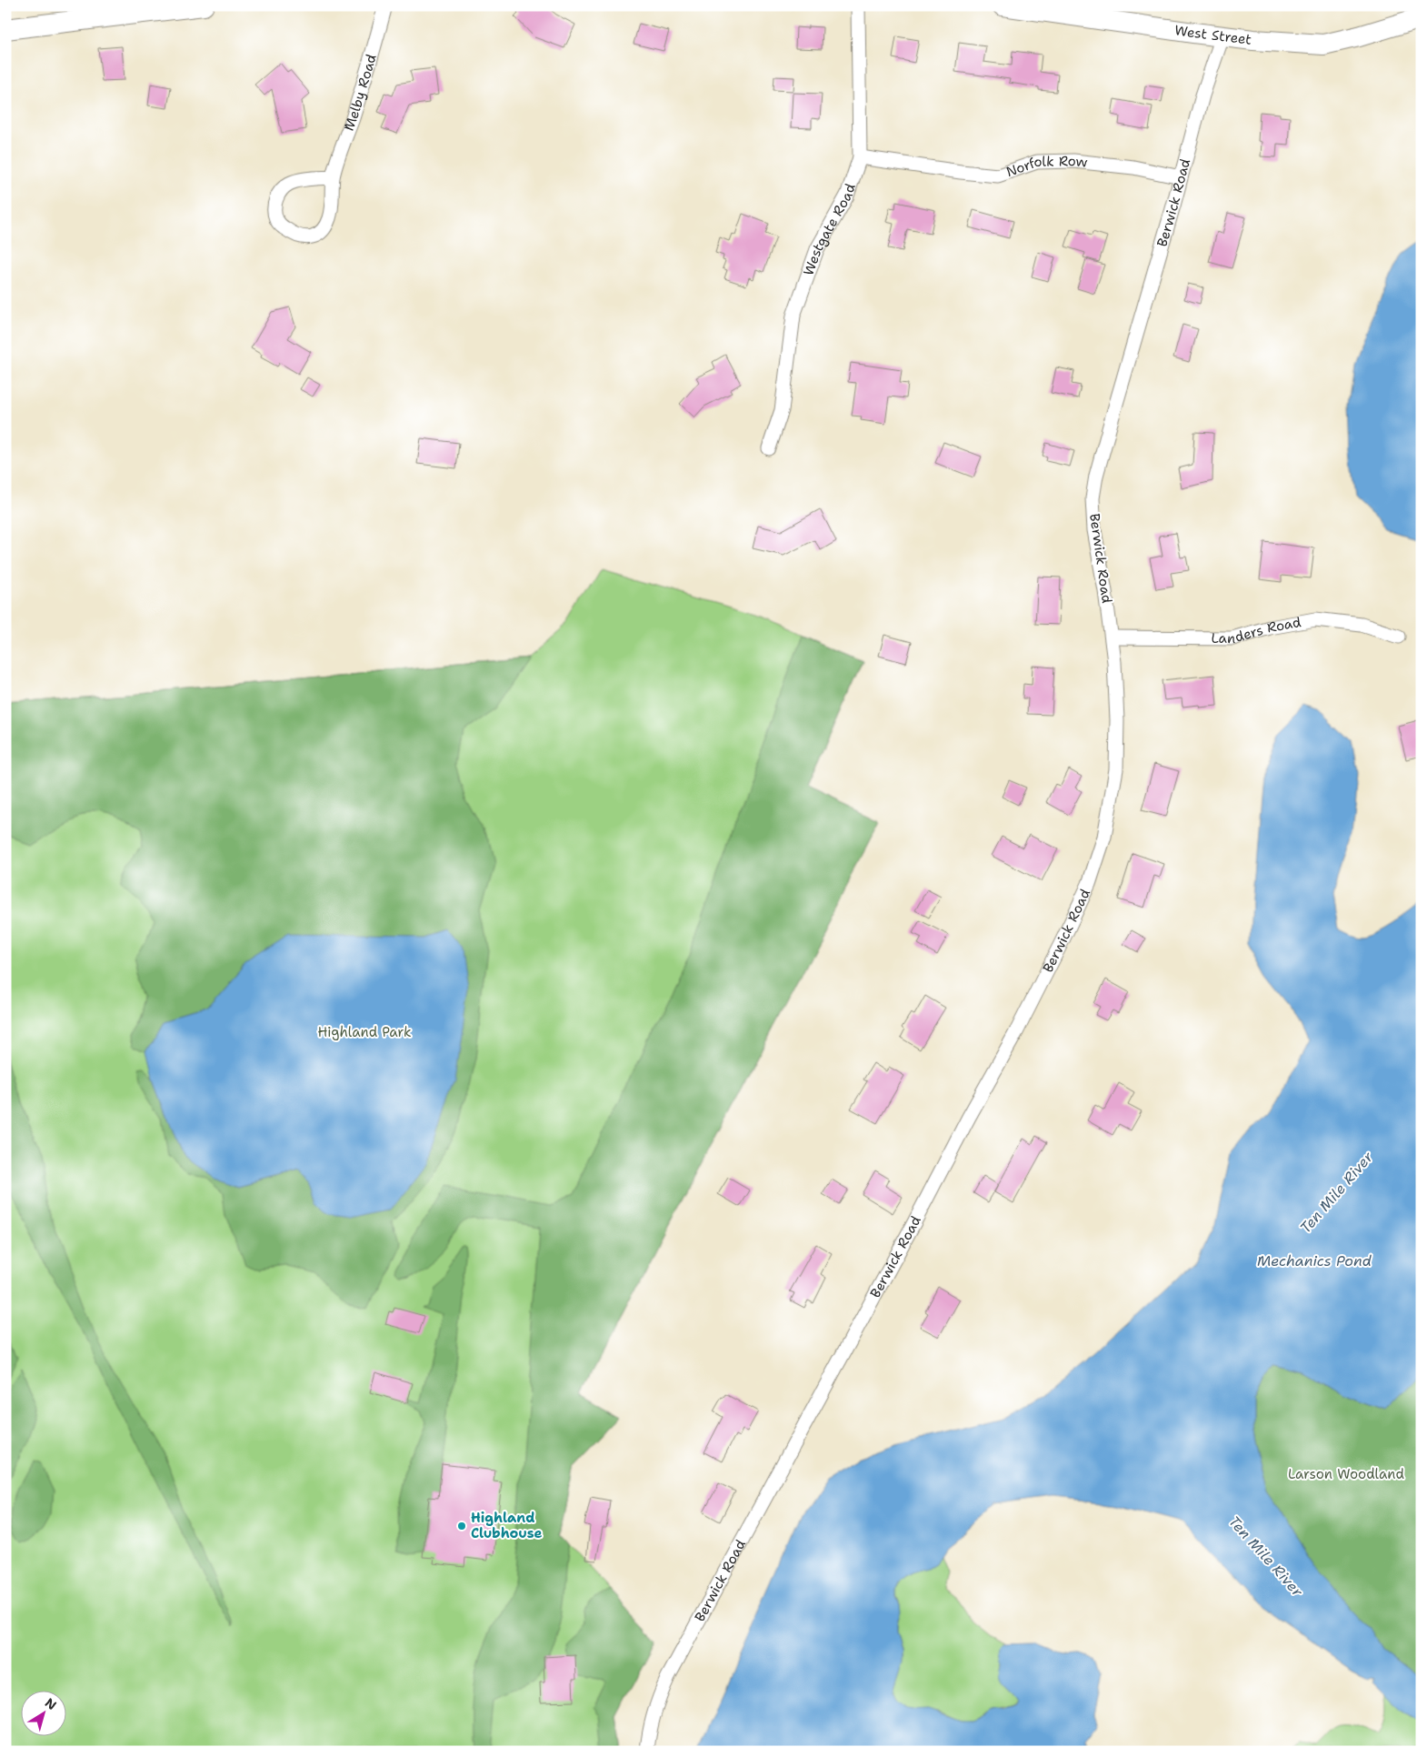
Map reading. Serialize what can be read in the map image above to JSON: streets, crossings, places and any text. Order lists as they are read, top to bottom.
{
  "streets": {
    "main road": ["West Street"],
    "street": [
      "Melby Road",
      "Norfolk Row",
      "Berwick Road",
      "Westgate Road",
      "Landers Road"
    ]
  },
  "crossings": [
    ["West Street", "Berwick Road"],
    ["Norfolk Row", "Berwick Road"],
    ["Norfolk Row", "Westgate Road"],
    ["Berwick Road", "Landers Road"]
  ],
  "water": ["Ten Mile River", "Mechanics Pond"],
  "parks": ["Highland Park", "Larson Woodland"],
  "places": ["Highland Clubhouse"],
  "north": "top right"
}
